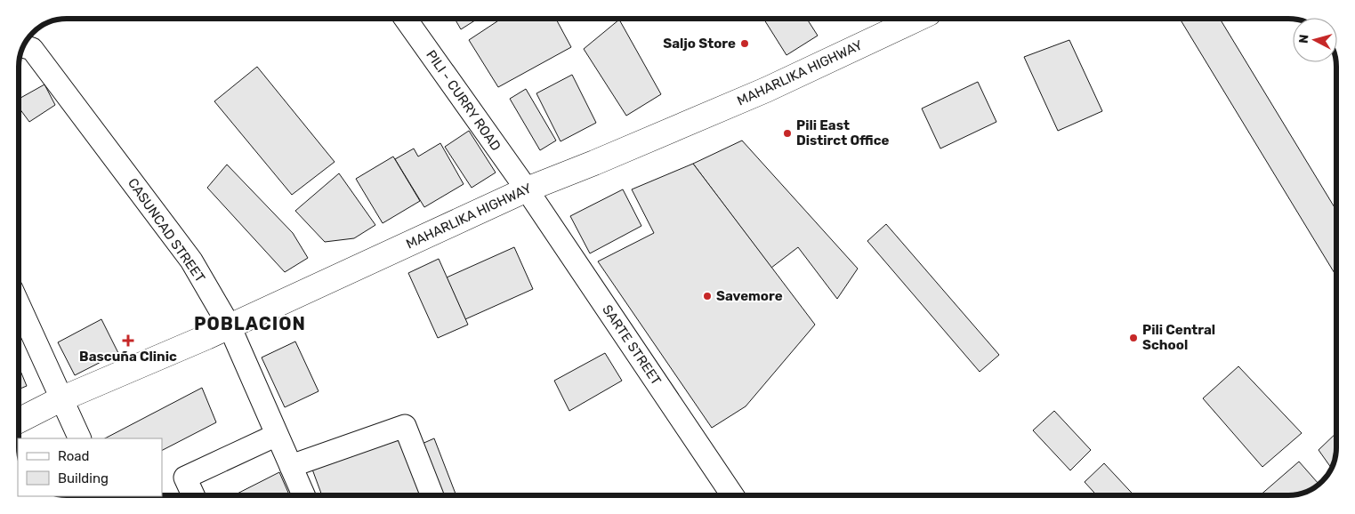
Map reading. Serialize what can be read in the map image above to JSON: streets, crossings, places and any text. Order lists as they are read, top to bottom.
{
  "streets": {
    "main road": ["MAHARLIKA HIGHWAY"],
    "street": ["PILI - CURRY ROAD", "CASUNCAD STREET", "SARTE STREET"]
  },
  "crossings": [
    ["MAHARLIKA HIGHWAY", "PILI - CURRY ROAD"],
    ["MAHARLIKA HIGHWAY", "CASUNCAD STREET"],
    ["MAHARLIKA HIGHWAY", "SARTE STREET"],
    ["PILI - CURRY ROAD", "SARTE STREET"]
  ],
  "districts": ["POBLACION"],
  "places": {
    "other": [
      "Saljo Store",
      "Pili East Distirct Office",
      "Savemore",
      "Pili Central School"
    ],
    "health": ["Bascuña Clinic"]
  },
  "legend": ["Road", "Building"],
  "north": "left"
}
